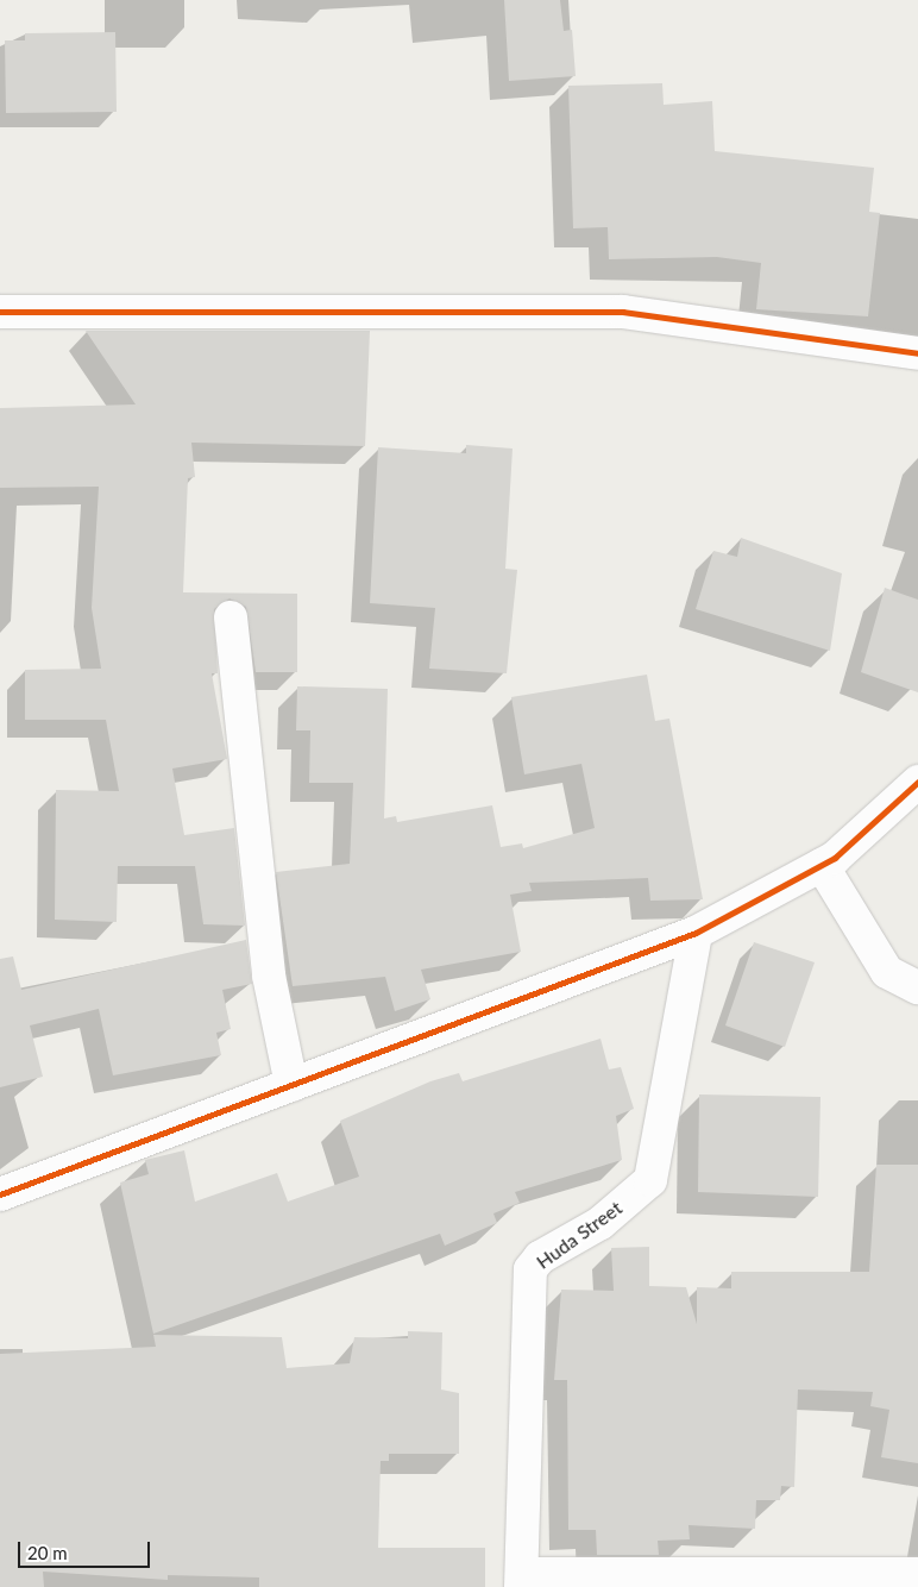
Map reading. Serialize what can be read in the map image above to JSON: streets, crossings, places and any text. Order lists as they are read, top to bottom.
{
  "streets": {
    "street": ["Huda Street"]
  },
  "scale_bar": "20 m"
}
